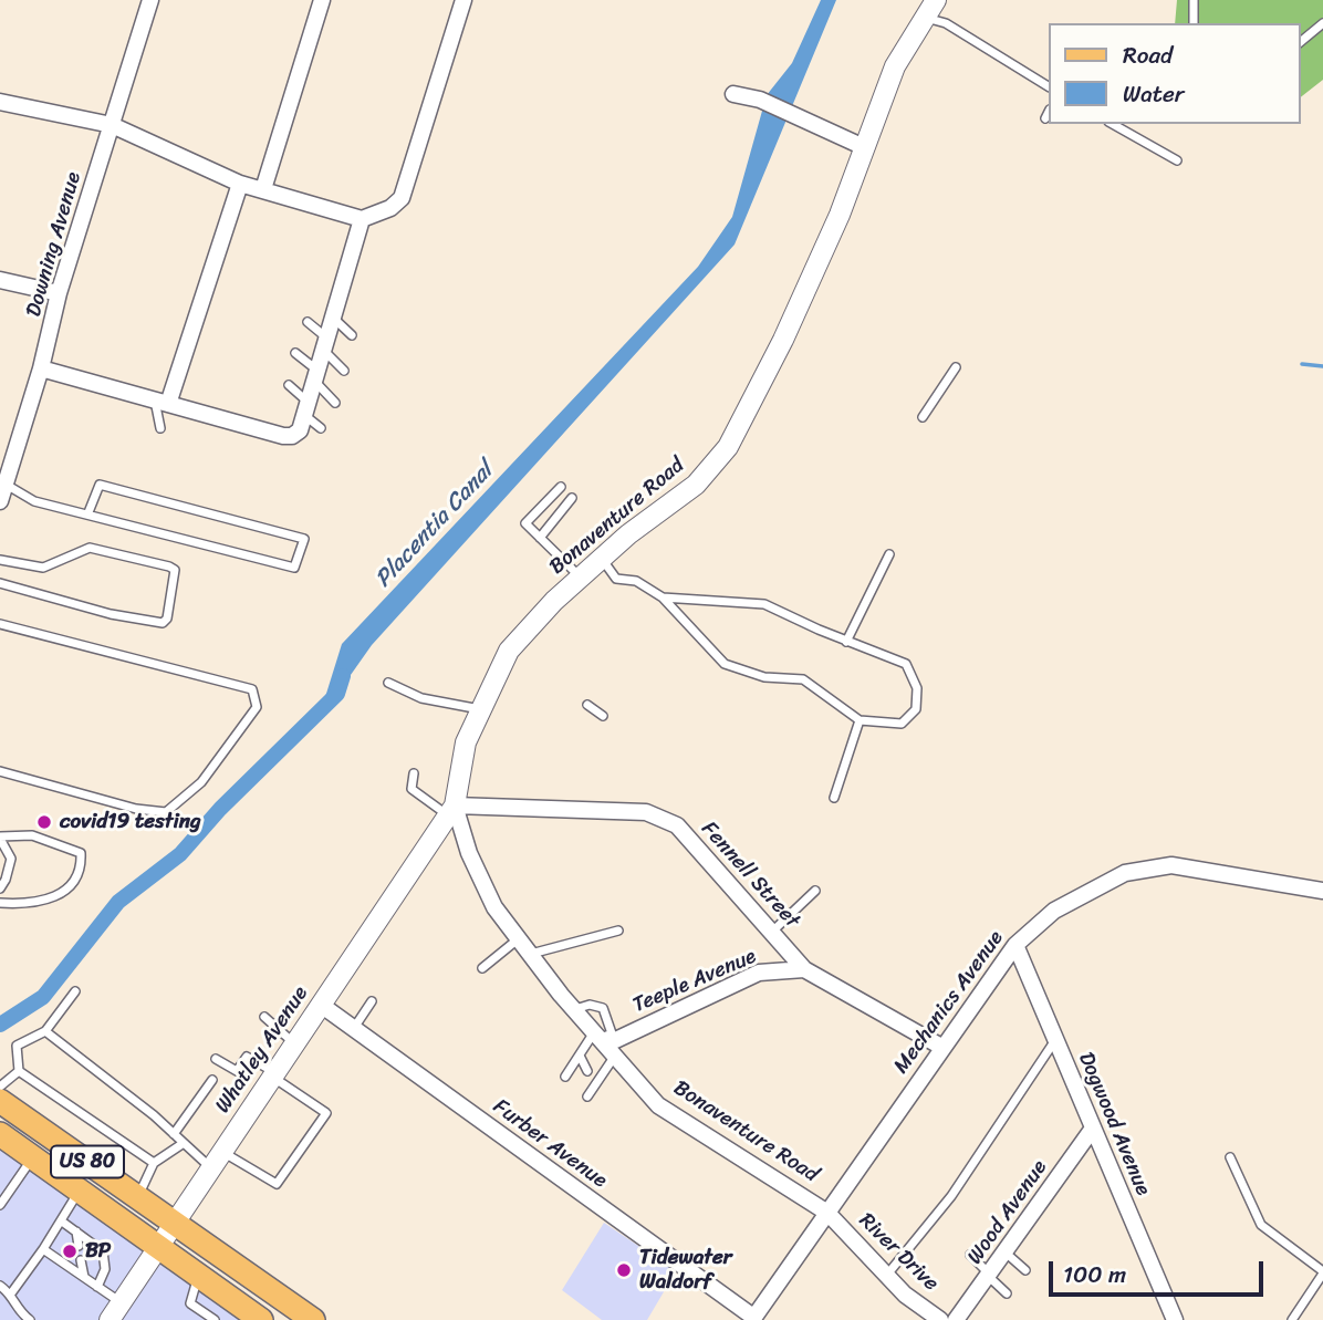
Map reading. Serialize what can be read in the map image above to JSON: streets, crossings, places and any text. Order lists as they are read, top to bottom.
{
  "streets": {
    "main road": ["US 80"],
    "street": [
      "Downing Avenue",
      "Bonaventure Road",
      "Fennell Street",
      "Teeple Avenue",
      "Mechanics Avenue",
      "Whatley Avenue",
      "Dogwood Avenue",
      "Furber Avenue",
      "Wood Avenue",
      "River Drive"
    ]
  },
  "crossings": [
    ["Bonaventure Road", "Fennell Street"],
    ["Bonaventure Road", "Teeple Avenue"],
    ["Bonaventure Road", "Mechanics Avenue"],
    ["Bonaventure Road", "Whatley Avenue"],
    ["Bonaventure Road", "River Drive"],
    ["Fennell Street", "Teeple Avenue"],
    ["Fennell Street", "Mechanics Avenue"],
    ["Fennell Street", "Whatley Avenue"],
    ["Mechanics Avenue", "Dogwood Avenue"],
    ["Mechanics Avenue", "Furber Avenue"],
    ["Mechanics Avenue", "River Drive"],
    ["Whatley Avenue", "Furber Avenue"],
    ["Whatley Avenue", "US 80"],
    ["Dogwood Avenue", "Wood Avenue"]
  ],
  "water": ["Placentia Canal"],
  "places": ["covid19 testing", "BP", "Tidewater Waldorf"],
  "legend": ["Road", "Water"],
  "scale_bar": "100 m"
}
